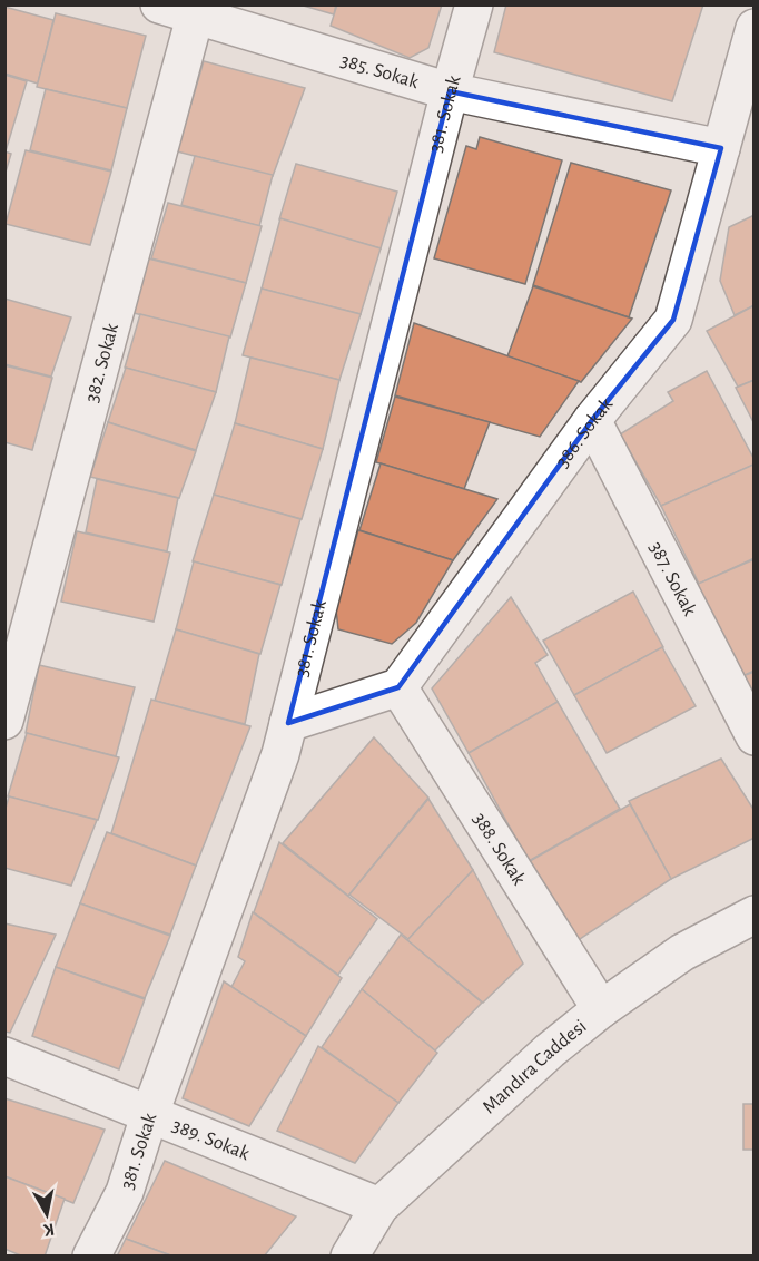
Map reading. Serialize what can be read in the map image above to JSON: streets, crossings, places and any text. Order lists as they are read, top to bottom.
{
  "streets": {
    "street": [
      "385. Sokak",
      "381. Sokak",
      "382. Sokak",
      "386. Sokak",
      "387. Sokak",
      "388. Sokak",
      "Mandıra Caddesi",
      "389. Sokak"
    ]
  },
  "crossings": [
    ["385. Sokak", "381. Sokak"],
    ["385. Sokak", "382. Sokak"],
    ["385. Sokak", "386. Sokak"],
    ["381. Sokak", "389. Sokak"],
    ["386. Sokak", "387. Sokak"],
    ["386. Sokak", "388. Sokak"],
    ["388. Sokak", "Mandıra Caddesi"],
    ["Mandıra Caddesi", "389. Sokak"]
  ],
  "north": "bottom"
}
